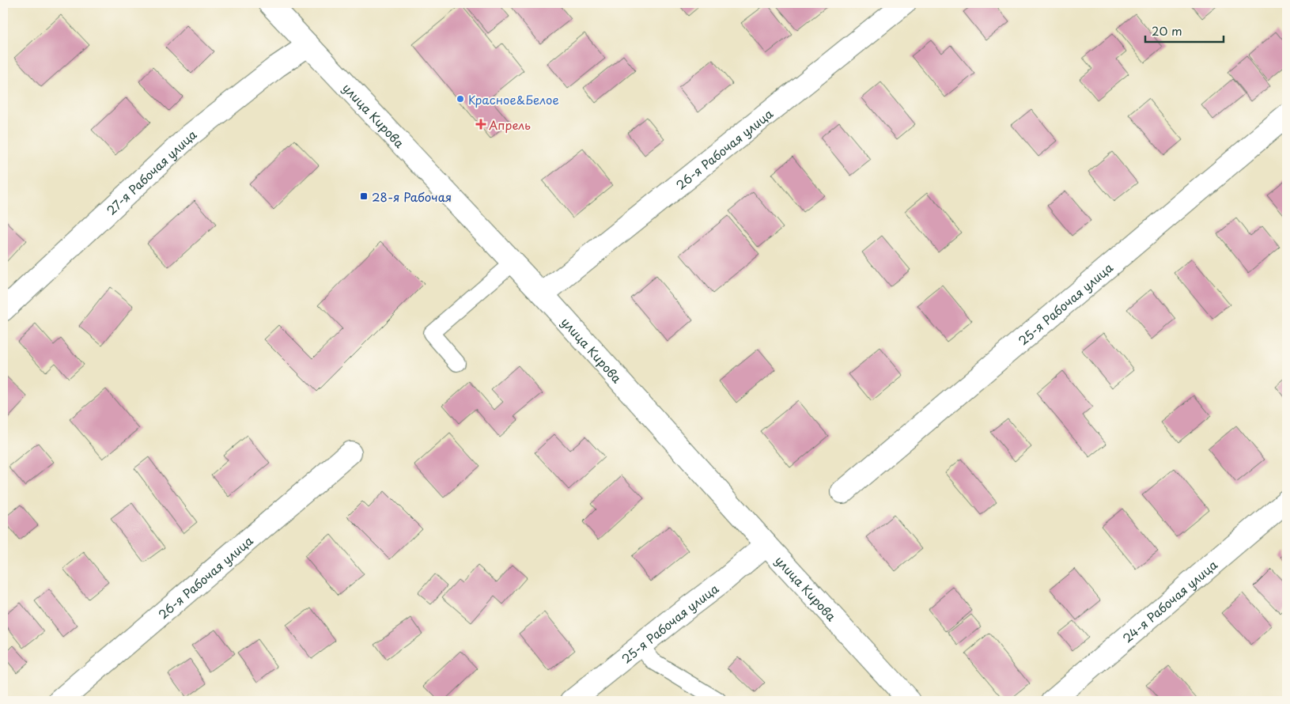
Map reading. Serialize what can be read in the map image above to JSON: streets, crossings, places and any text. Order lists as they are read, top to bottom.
{
  "streets": {
    "street": [
      "улица Кирова",
      "26-я Рабочая улица",
      "27-я Рабочая улица",
      "25-я Рабочая улица",
      "24-я Рабочая улица"
    ]
  },
  "crossings": [
    ["улица Кирова", "26-я Рабочая улица"],
    ["улица Кирова", "27-я Рабочая улица"],
    ["улица Кирова", "25-я Рабочая улица"]
  ],
  "places": {
    "other": ["Красное&Белое"],
    "health": ["Апрель"],
    "transit": ["28-я Рабочая"]
  },
  "scale_bar": "20 m"
}
